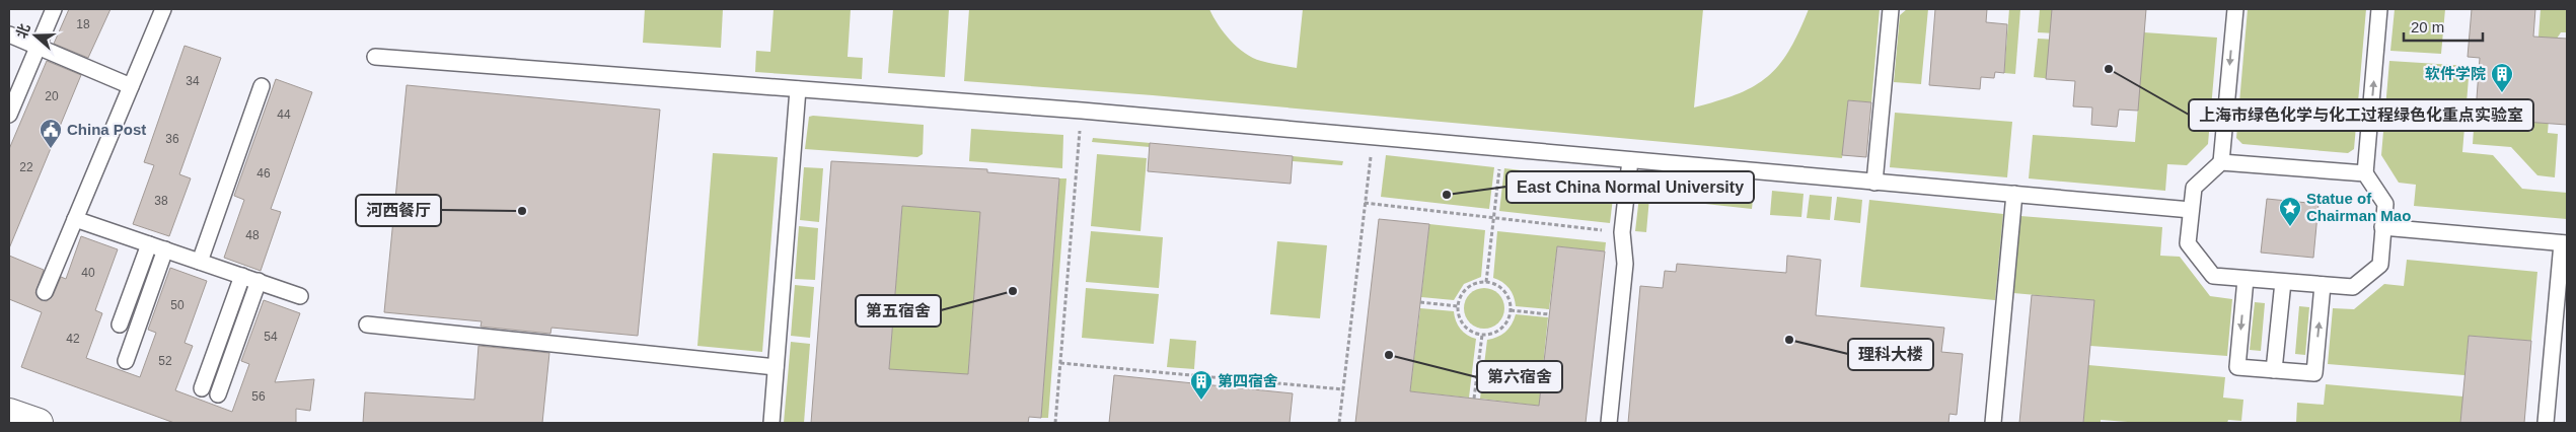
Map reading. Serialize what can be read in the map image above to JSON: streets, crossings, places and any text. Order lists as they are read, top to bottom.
{
  "places": {
    "other": [
      "上海市绿色化学与化工过程绿色化重点实验室",
      "East China Normal University",
      "河西餐厅",
      "第五宿舍",
      "理科大楼",
      "第六宿舍"
    ],
    "building": ["软件学院", "第四宿舍"],
    "public building": ["China Post"],
    "place": ["Statue of Chairman Mao"]
  },
  "house_numbers": [
    "18",
    "34",
    "20",
    "44",
    "36",
    "22",
    "46",
    "38",
    "48",
    "40",
    "50",
    "54",
    "42",
    "52",
    "56"
  ],
  "scale_bar": "20 m",
  "north": "left"
}
